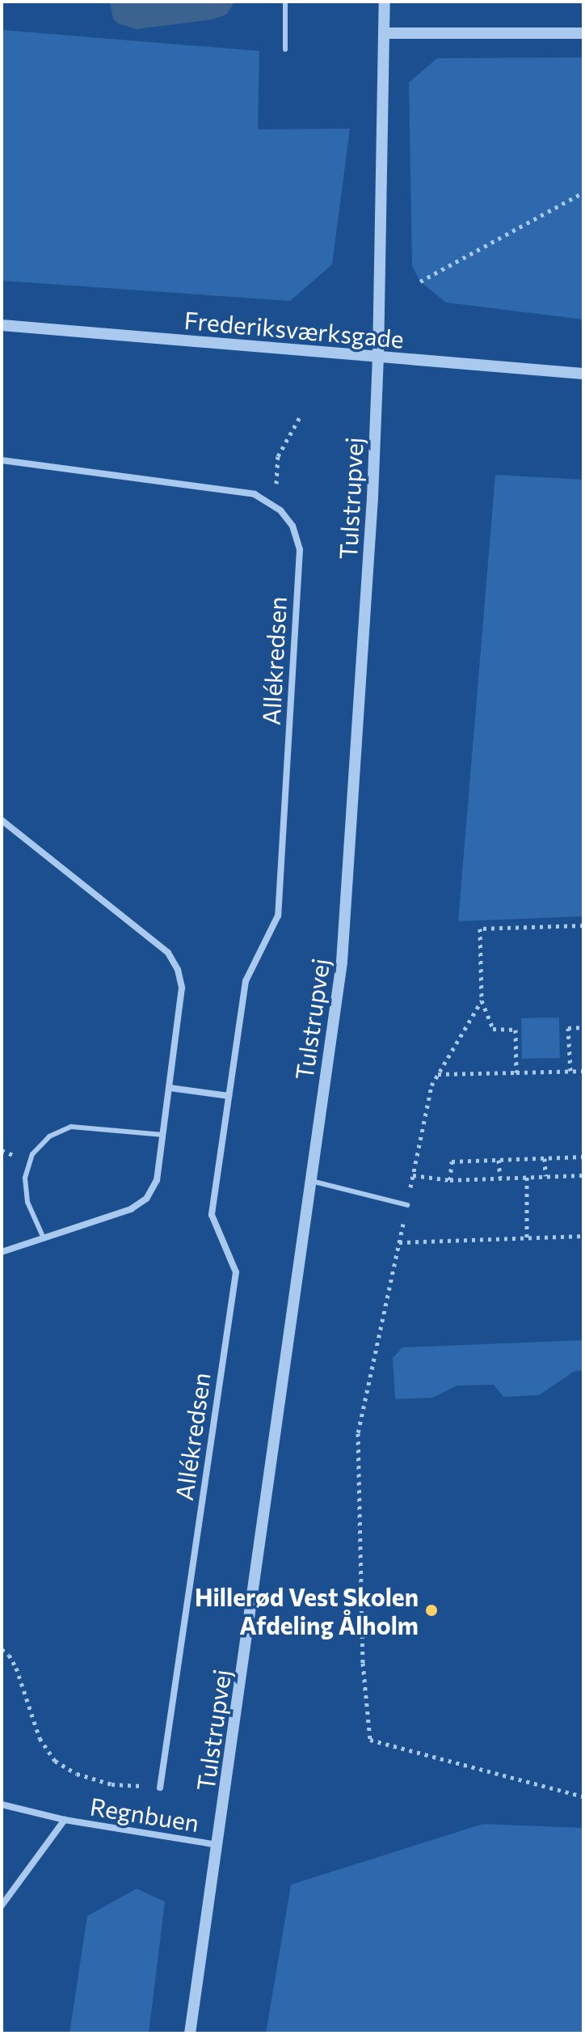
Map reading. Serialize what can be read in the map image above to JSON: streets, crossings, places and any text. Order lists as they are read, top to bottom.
{
  "streets": {
    "street": [
      "Frederiksværksgade",
      "Tulstrupvej",
      "Allékredsen",
      "Regnbuen"
    ]
  },
  "crossings": [
    ["Frederiksværksgade", "Tulstrupvej"],
    ["Tulstrupvej", "Regnbuen"]
  ],
  "places": ["Hillerød Vest Skolen Afdeling Ålholm"]
}
